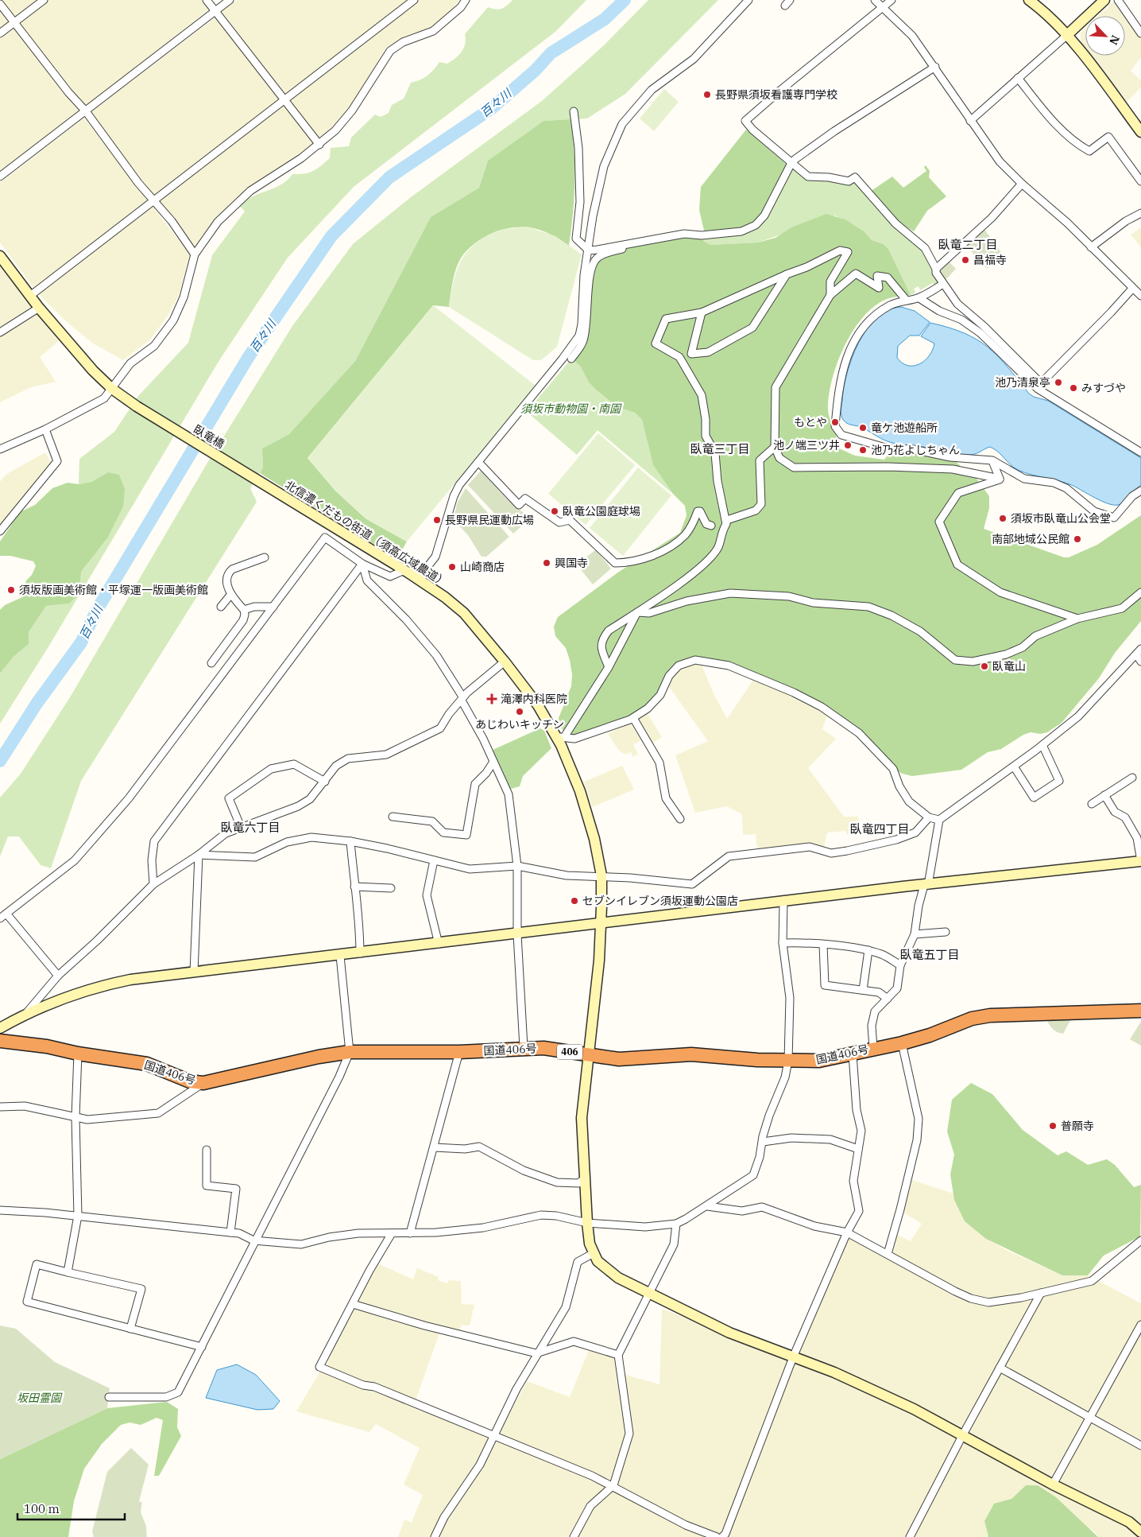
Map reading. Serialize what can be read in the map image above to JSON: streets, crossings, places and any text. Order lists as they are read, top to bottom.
{
  "streets": {
    "highway": ["国道406号", "406"],
    "street": ["臥竜橋", "北信濃くだもの街道（須高広域農道）"]
  },
  "crossings": [
    ["臥竜橋", "北信濃くだもの街道（須高広域農道）"],
    ["北信濃くだもの街道（須高広域農道）", "国道406号"]
  ],
  "districts": [
    "臥竜二丁目",
    "臥竜三丁目",
    "臥竜六丁目",
    "臥竜四丁目",
    "臥竜五丁目"
  ],
  "water": ["百々川"],
  "parks": ["須坂市動物園・南園", "坂田霊園"],
  "places": {
    "other": [
      "長野県須坂看護専門学校",
      "昌福寺",
      "池乃清泉亭",
      "みすづや",
      "もとや",
      "竜ケ池遊船所",
      "池ノ端三ツ井",
      "池乃花よしちゃん",
      "臥竜公園庭球場",
      "須坂市臥竜山公会堂",
      "長野県民運動広場",
      "南部地域公民館",
      "興国寺",
      "山崎商店",
      "須坂版画美術館・平塚運一版画美術館",
      "臥竜山",
      "あじわいキッチン",
      "セブンイレブン須坂運動公園店",
      "普願寺"
    ],
    "health": ["滝澤内科医院"]
  },
  "scale_bar": "100 m",
  "north": "bottom right"
}
